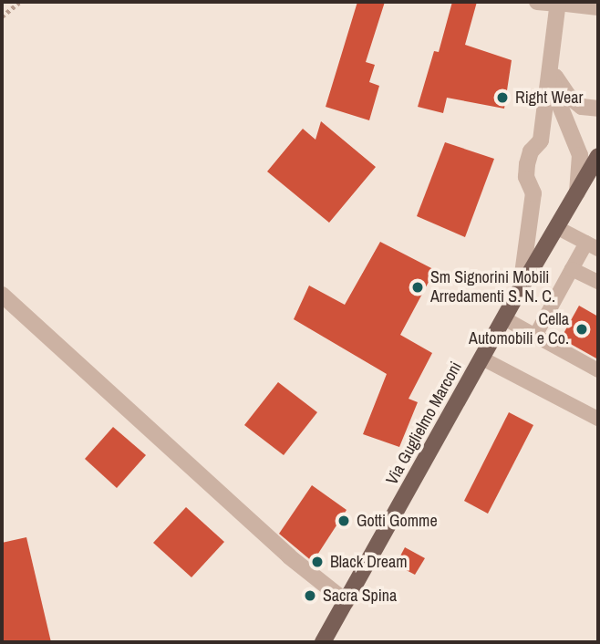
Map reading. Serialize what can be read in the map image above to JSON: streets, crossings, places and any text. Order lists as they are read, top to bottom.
{
  "streets": {
    "main road": ["Via Guglielmo Marconi"]
  },
  "places": [
    "Right Wear",
    "Sm Signorini Mobili Arredamenti S. N. C.",
    "Cella Automobili e Co.",
    "Gotti Gomme",
    "Black Dream",
    "Sacra Spina"
  ]
}
